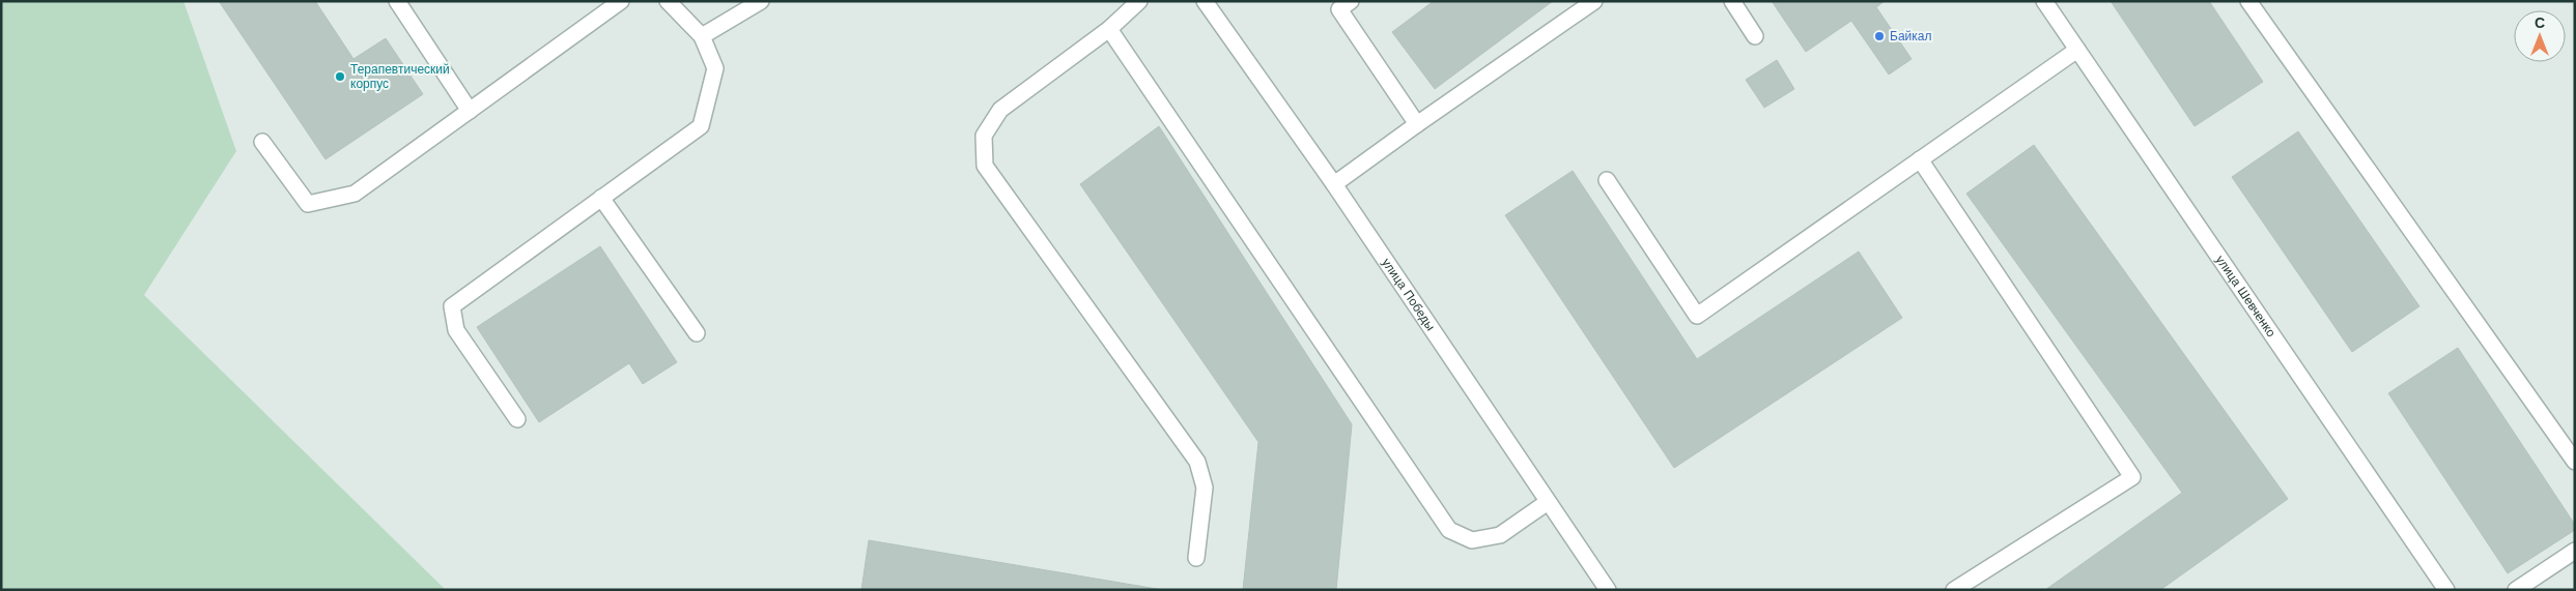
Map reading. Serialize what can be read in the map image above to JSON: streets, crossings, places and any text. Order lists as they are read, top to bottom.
{
  "streets": {
    "street": ["улица Победы", "улица Шевченко"]
  },
  "places": ["Байкал", "Терапевтический корпус"],
  "north": "top"
}
